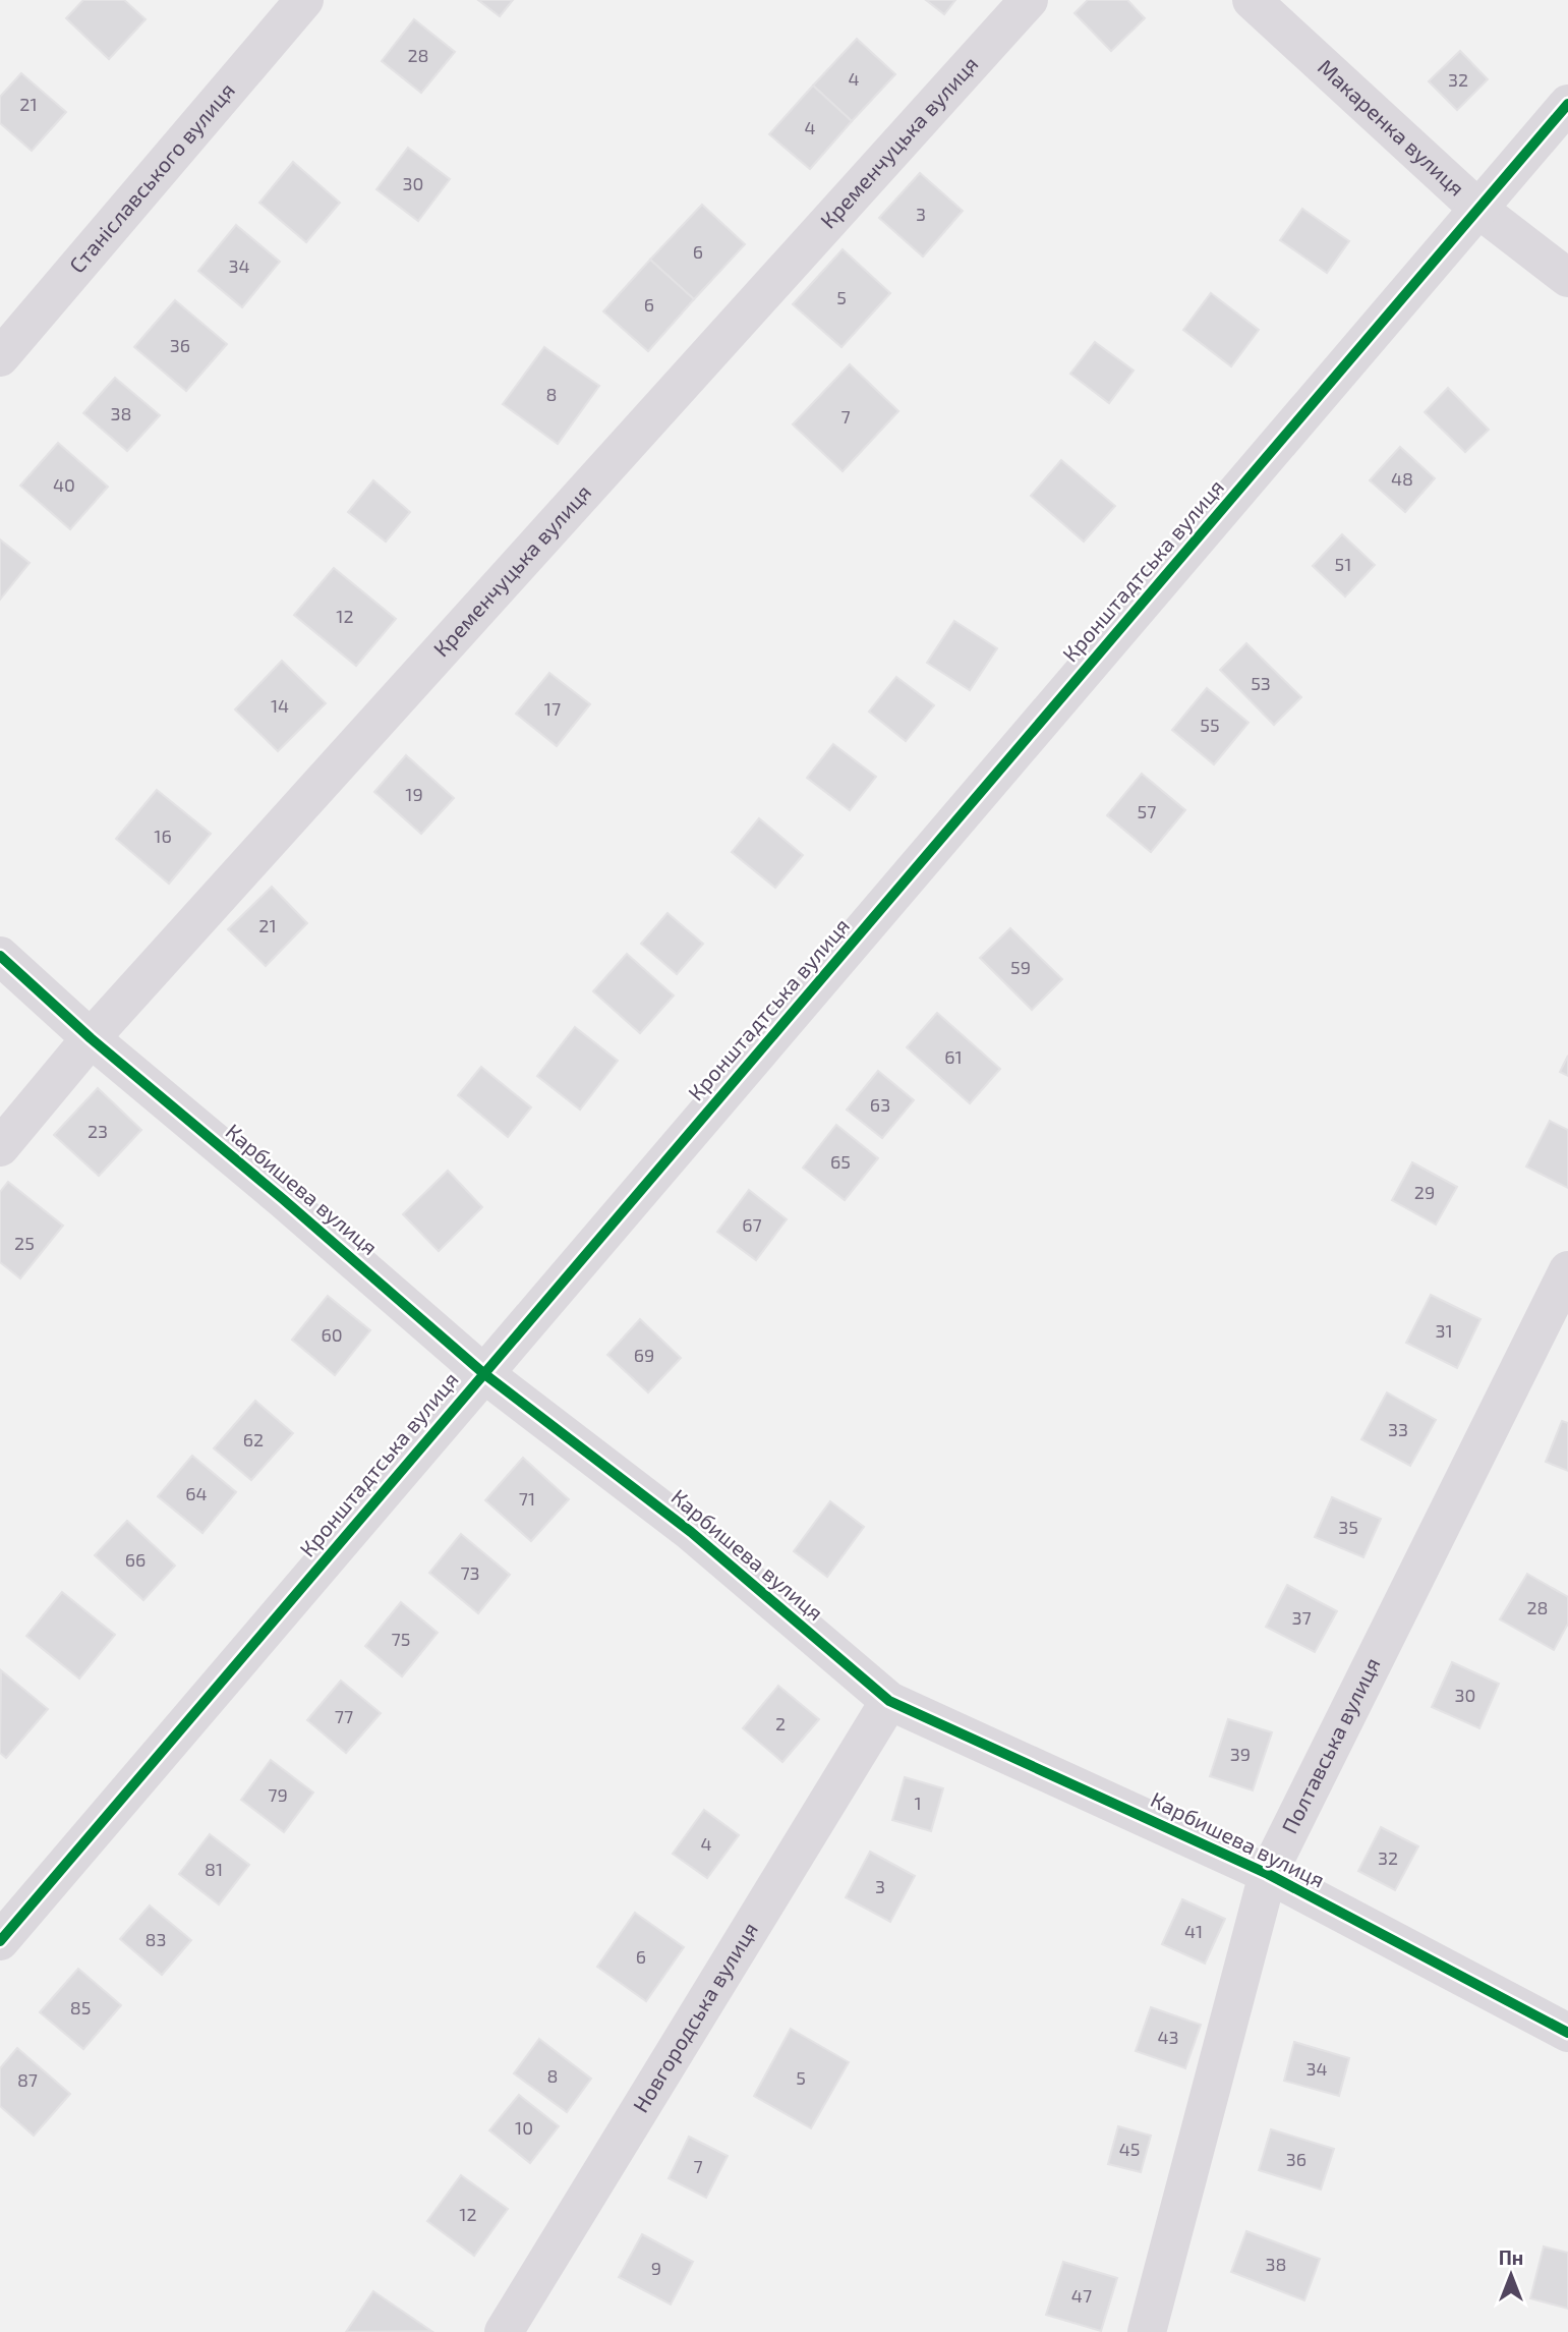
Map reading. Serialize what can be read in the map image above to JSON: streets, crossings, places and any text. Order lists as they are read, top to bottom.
{
  "streets": {
    "street": [
      "Макаренка вулиця",
      "Кременчуцька вулиця",
      "Станіславського вулиця",
      "Кронштадтська вулиця",
      "Карбишева вулиця",
      "Полтавська вулиця",
      "Новгородська вулиця"
    ]
  },
  "crossings": [
    ["Макаренка вулиця", "Кронштадтська вулиця"],
    ["Кременчуцька вулиця", "Карбишева вулиця"],
    ["Кронштадтська вулиця", "Карбишева вулиця"],
    ["Карбишева вулиця", "Полтавська вулиця"],
    ["Карбишева вулиця", "Новгородська вулиця"]
  ],
  "house_numbers": [
    "28",
    "4",
    "32",
    "21",
    "4",
    "30",
    "3",
    "6",
    "34",
    "5",
    "6",
    "36",
    "8",
    "38",
    "7",
    "48",
    "40",
    "51",
    "12",
    "53",
    "14",
    "17",
    "55",
    "19",
    "57",
    "16",
    "21",
    "59",
    "61",
    "63",
    "23",
    "65",
    "29",
    "67",
    "25",
    "31",
    "60",
    "69",
    "33",
    "62",
    "64",
    "71",
    "35",
    "66",
    "73",
    "28",
    "37",
    "75",
    "30",
    "77",
    "2",
    "39",
    "79",
    "1",
    "4",
    "32",
    "81",
    "3",
    "41",
    "83",
    "6",
    "85",
    "43",
    "34",
    "8",
    "5",
    "87",
    "10",
    "45",
    "36",
    "7",
    "12",
    "38",
    "9",
    "47"
  ],
  "north": "top"
}
